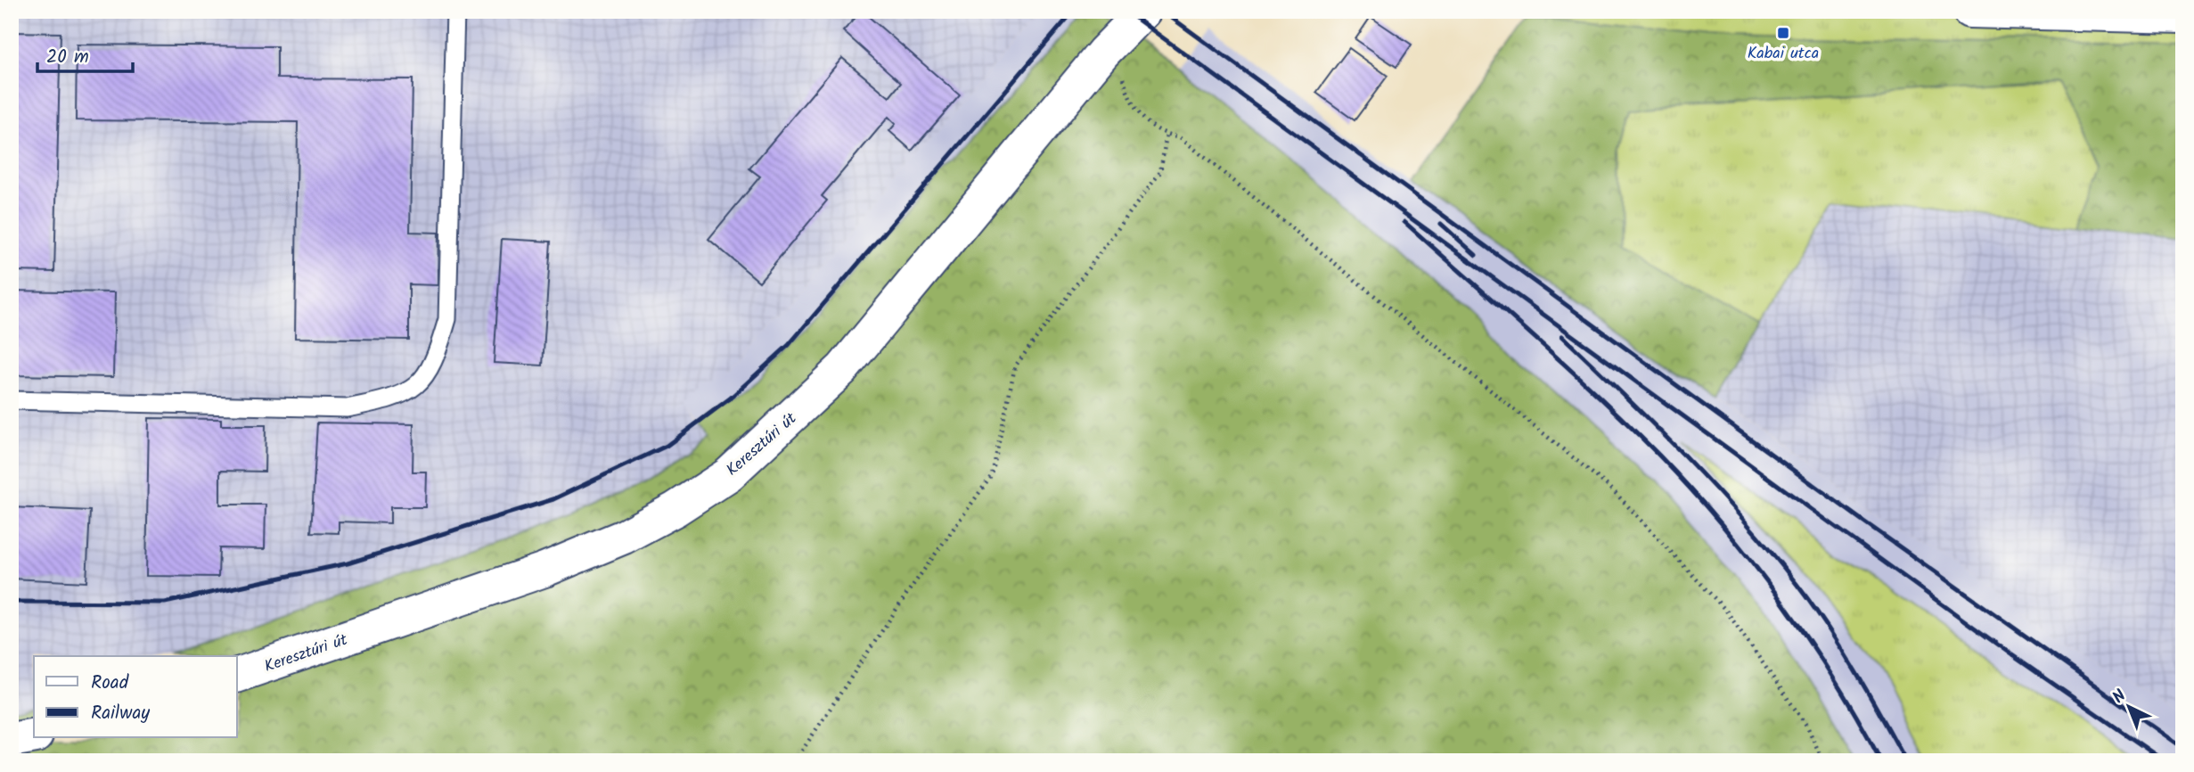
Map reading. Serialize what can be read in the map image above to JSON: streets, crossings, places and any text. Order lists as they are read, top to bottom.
{
  "streets": {
    "main road": ["Keresztúri út"]
  },
  "places": {
    "transit": ["Kabai utca"]
  },
  "legend": ["Road", "Railway"],
  "scale_bar": "20 m",
  "north": "top left"
}
